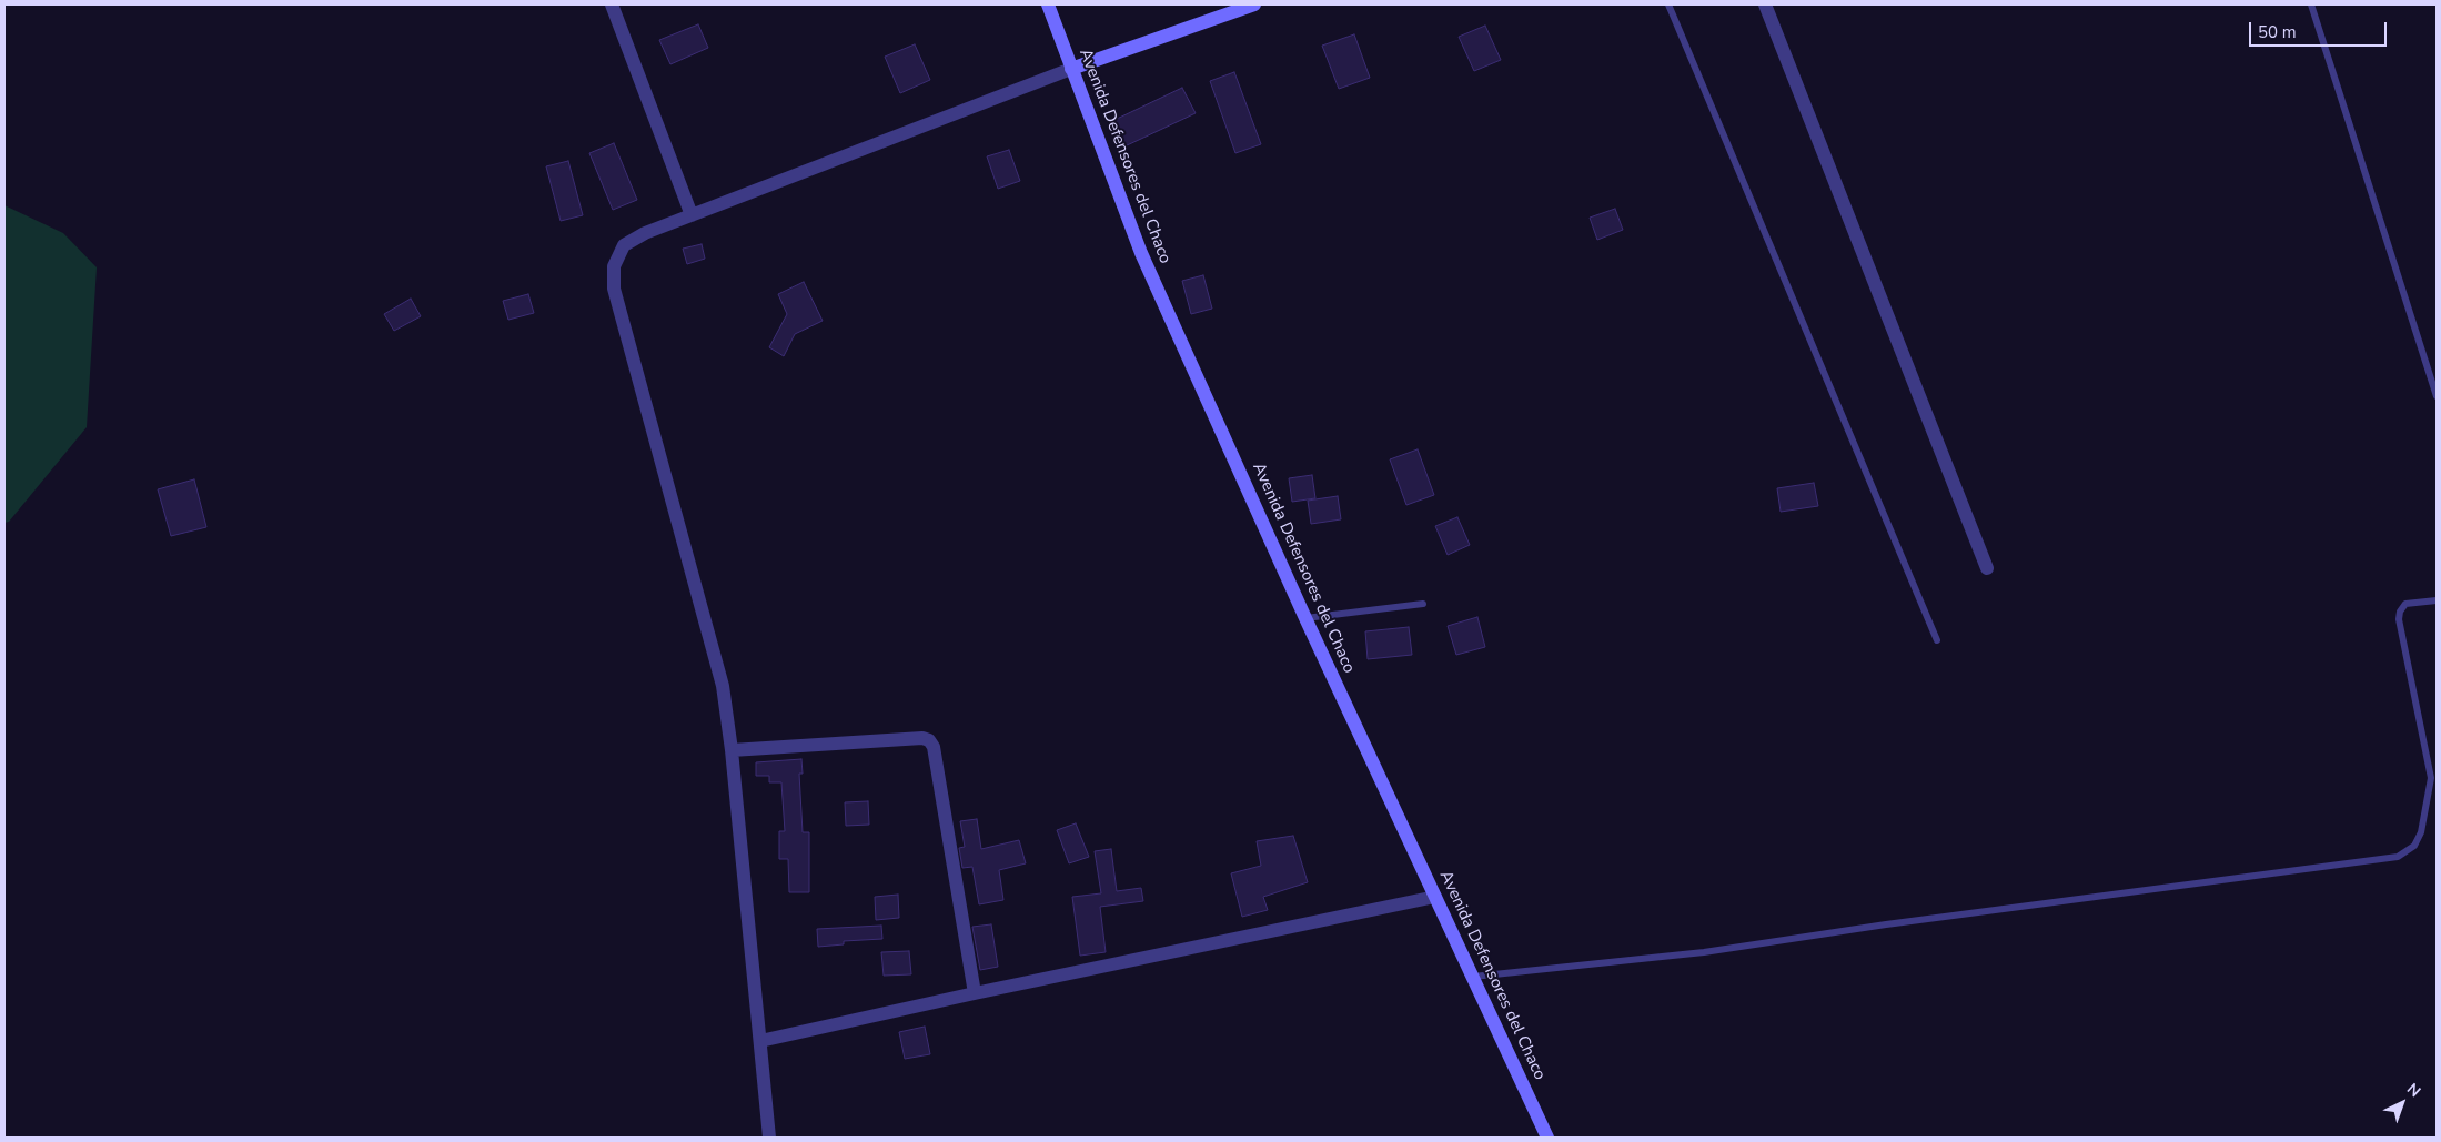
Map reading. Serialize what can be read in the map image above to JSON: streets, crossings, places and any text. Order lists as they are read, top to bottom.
{
  "streets": {
    "main road": ["Avenida Defensores del Chaco"]
  },
  "scale_bar": "50 m",
  "north": "top right"
}
